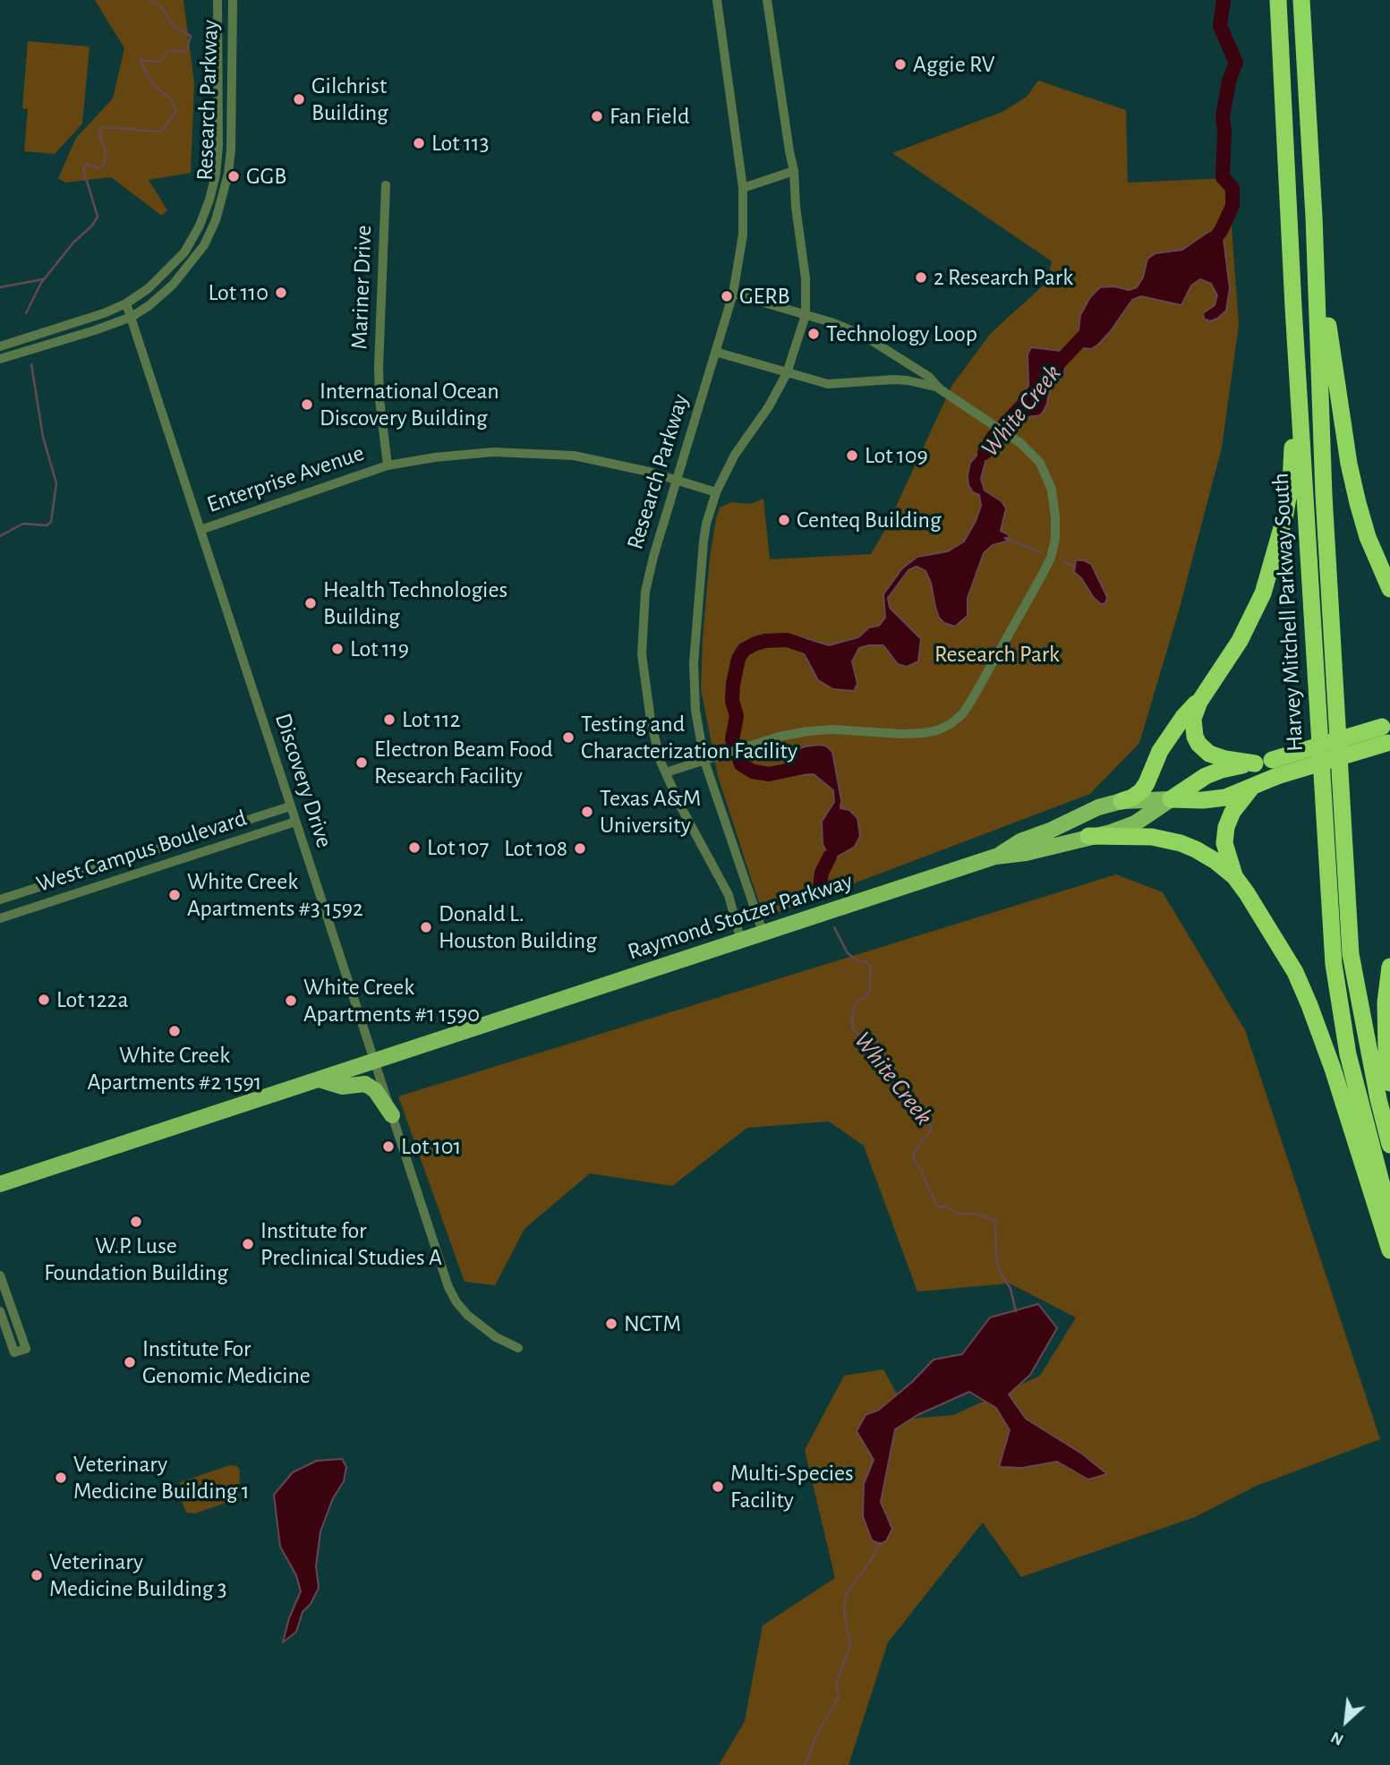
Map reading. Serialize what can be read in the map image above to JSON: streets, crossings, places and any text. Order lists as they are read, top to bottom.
{
  "streets": {
    "highway": ["Harvey Mitchell Parkway South", "Raymond Stotzer Parkway"],
    "street": [
      "Research Parkway",
      "Mariner Drive",
      "Enterprise Avenue",
      "Discovery Drive",
      "West Campus Boulevard"
    ]
  },
  "crossings": [
    ["Research Parkway", "Enterprise Avenue"],
    ["Research Parkway", "Discovery Drive"],
    ["Research Parkway", "Raymond Stotzer Parkway"],
    ["Mariner Drive", "Enterprise Avenue"],
    ["Enterprise Avenue", "Discovery Drive"],
    ["Discovery Drive", "West Campus Boulevard"],
    ["Discovery Drive", "Raymond Stotzer Parkway"]
  ],
  "water": ["White Creek"],
  "parks": ["Research Park"],
  "places": [
    "Aggie RV",
    "Gilchrist Building",
    "Fan Field",
    "Lot 113",
    "GGB",
    "2 Research Park",
    "Lot 110",
    "GERB",
    "Technology Loop",
    "International Ocean Discovery Building",
    "Lot 109",
    "Centeq Building",
    "Health Technologies Building",
    "Lot 119",
    "Lot 112",
    "Testing and Characterization Facility",
    "Electron Beam Food Research Facility",
    "Texas A&M University",
    "Lot 107",
    "Lot 108",
    "White Creek Apartments #3 1592",
    "Donald L. Houston Building",
    "Lot 122a",
    "White Creek Apartments #1 1590",
    "White Creek Apartments #2 1591",
    "Lot 101",
    "W.P. Luse Foundation Building",
    "Institute for Preclinical Studies A",
    "NCTM",
    "Institute For Genomic Medicine",
    "Veterinary Medicine Building 1",
    "Multi-Species Facility",
    "Veterinary Medicine Building 3"
  ],
  "north": "bottom left"
}
